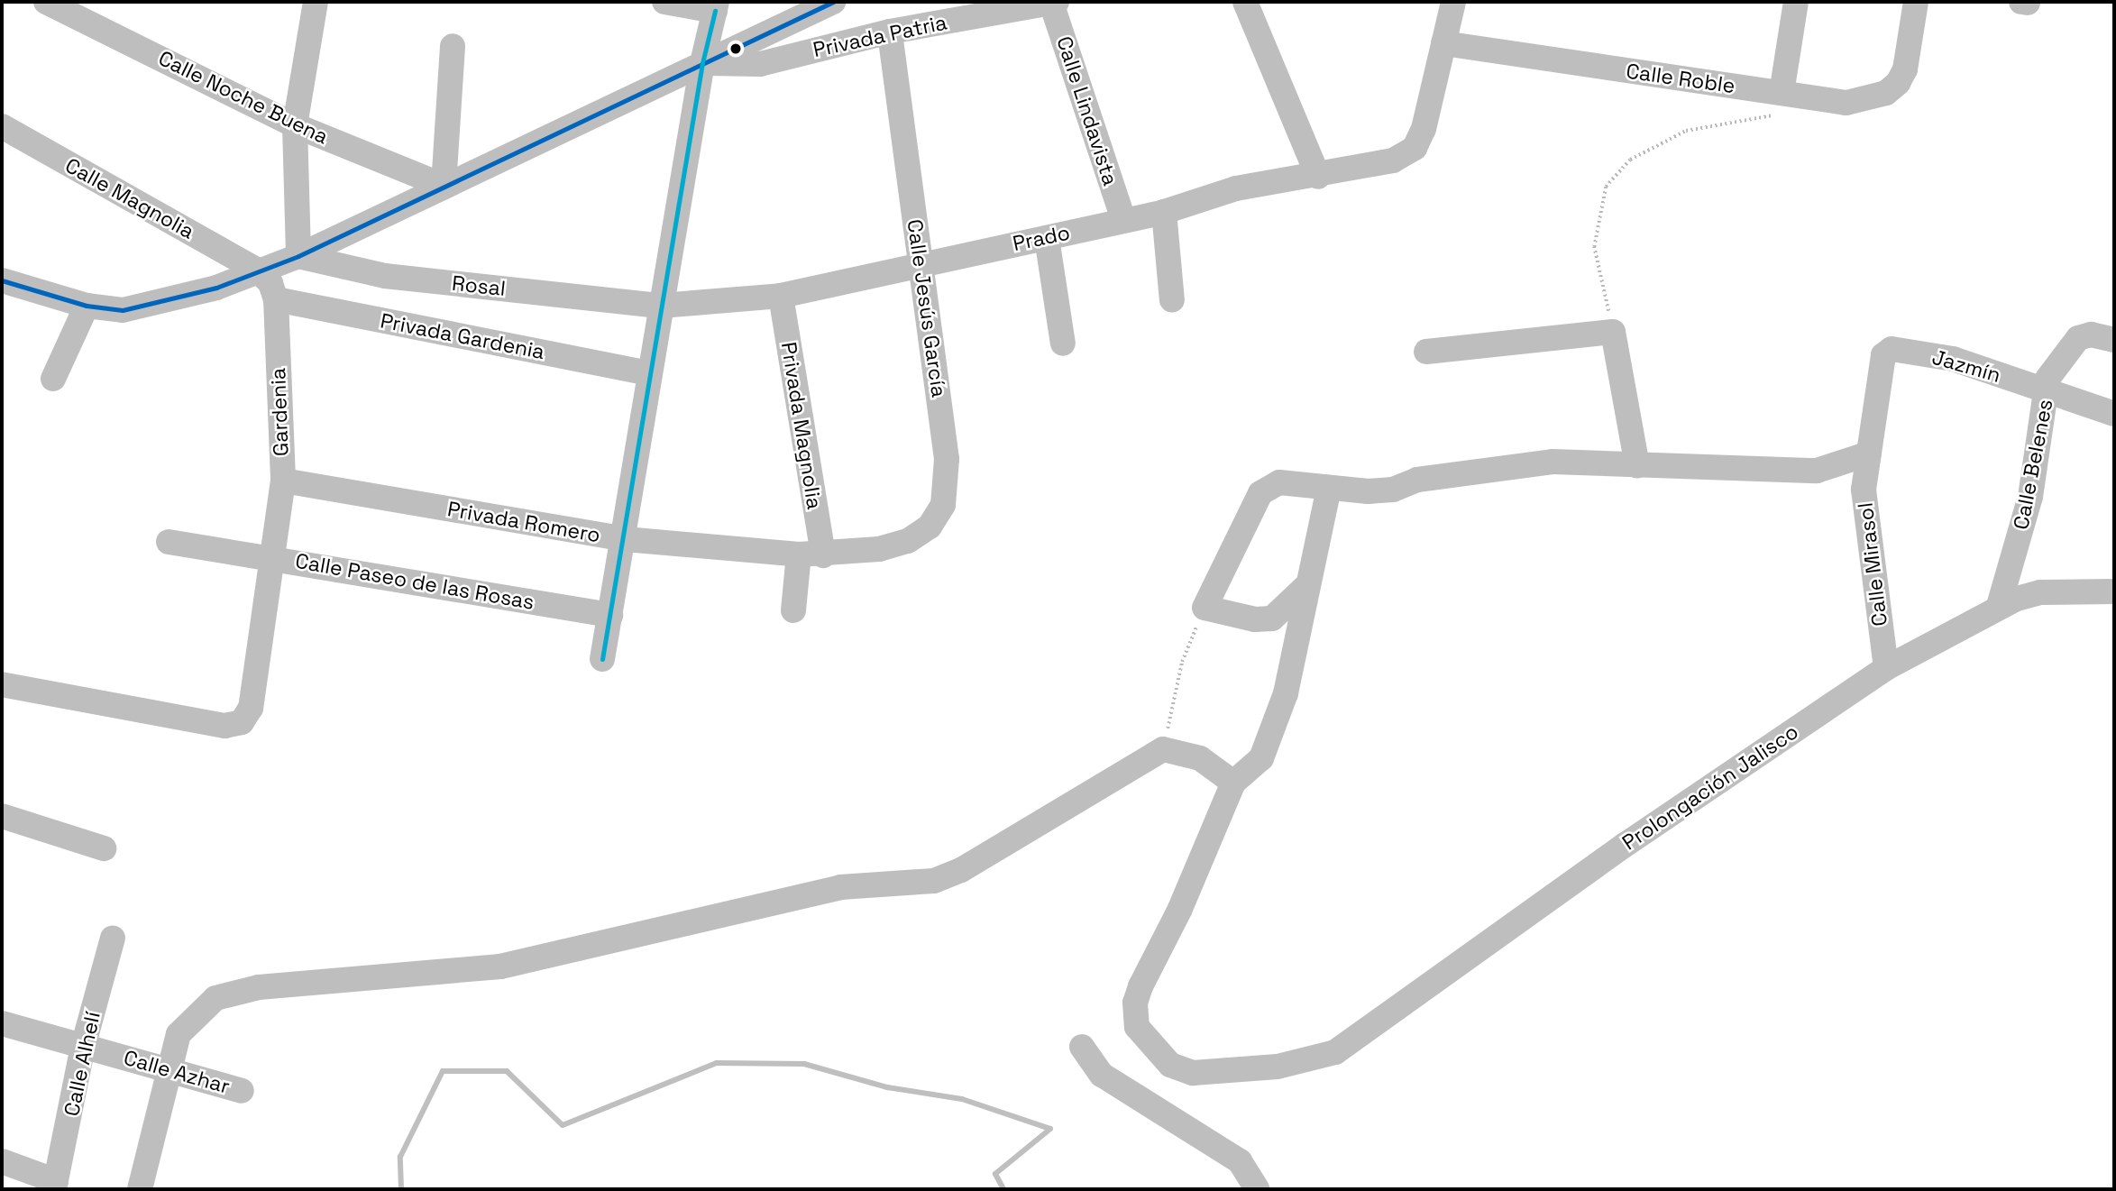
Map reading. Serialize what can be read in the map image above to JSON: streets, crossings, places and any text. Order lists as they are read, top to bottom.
{
  "streets": {
    "street": [
      "Privada Patria",
      "Calle Roble",
      "Calle Noche Buena",
      "Calle Lindavista",
      "Calle Magnolia",
      "Prado",
      "Rosal",
      "Calle Jesús García",
      "Privada Gardenia",
      "Jazmín",
      "Gardenia",
      "Privada Magnolia",
      "Calle Belenes",
      "Privada Romero",
      "Calle Mirasol",
      "Calle Paseo de las Rosas",
      "Prolongación Jalisco",
      "Calle Alhelí",
      "Calle Azhar"
    ]
  },
  "crossings": [
    ["Privada Patria", "Calle Lindavista"],
    ["Privada Patria", "Calle Jesús García"],
    ["Calle Roble", "Prado"],
    ["Calle Lindavista", "Prado"],
    ["Calle Magnolia", "Gardenia"],
    ["Prado", "Rosal"],
    ["Prado", "Calle Jesús García"],
    ["Prado", "Privada Magnolia"],
    ["Calle Jesús García", "Privada Romero"],
    ["Privada Gardenia", "Gardenia"],
    ["Jazmín", "Calle Belenes"],
    ["Jazmín", "Calle Mirasol"],
    ["Gardenia", "Privada Romero"],
    ["Gardenia", "Calle Paseo de las Rosas"],
    ["Privada Magnolia", "Privada Romero"],
    ["Calle Belenes", "Prolongación Jalisco"],
    ["Calle Mirasol", "Prolongación Jalisco"],
    ["Calle Alhelí", "Calle Azhar"]
  ]
}
